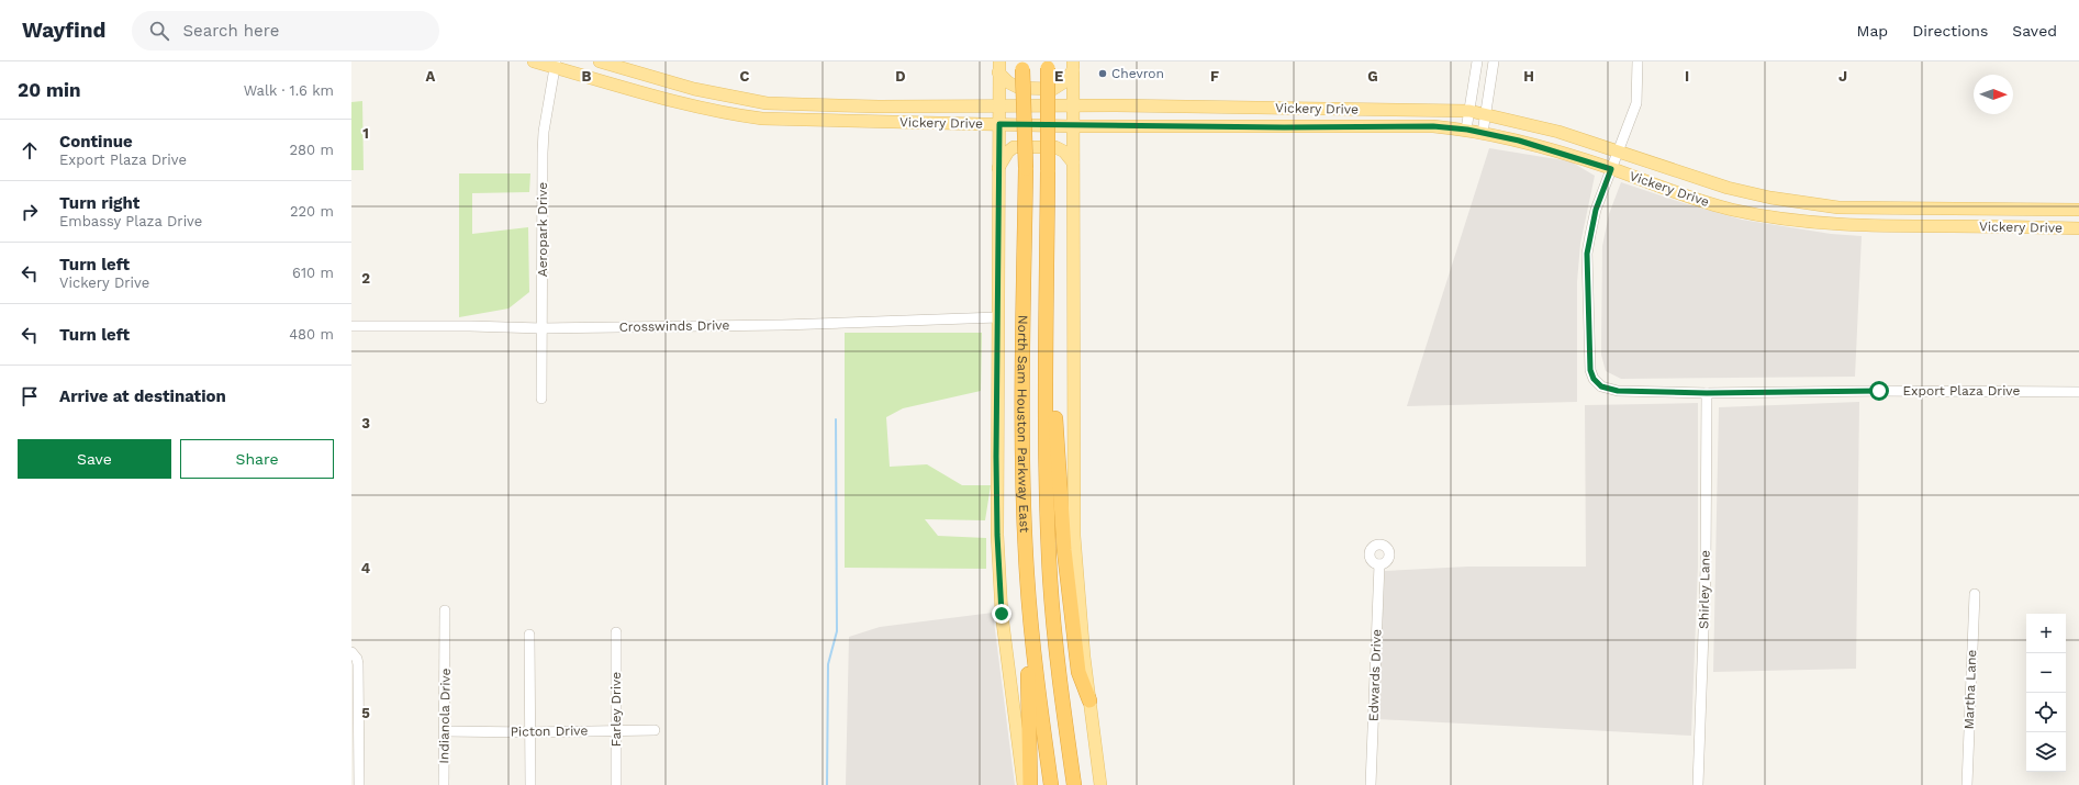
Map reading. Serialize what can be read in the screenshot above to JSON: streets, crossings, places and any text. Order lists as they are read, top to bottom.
{
  "streets": {
    "highway": ["North Sam Houston Parkway East"],
    "main road": ["Vickery Drive"],
    "street": [
      "Aeropark Drive",
      "Crosswinds Drive",
      "Export Plaza Drive",
      "Shirley Lane",
      "Edwards Drive",
      "Martha Lane",
      "Farley Drive",
      "Indianola Drive",
      "Picton Drive"
    ]
  },
  "crossings": [
    ["Vickery Drive", "Aeropark Drive"],
    ["Vickery Drive", "Export Plaza Drive"],
    ["Vickery Drive", "North Sam Houston Parkway East"],
    ["Aeropark Drive", "Crosswinds Drive"],
    ["Crosswinds Drive", "North Sam Houston Parkway East"],
    ["Export Plaza Drive", "Shirley Lane"],
    ["Farley Drive", "Picton Drive"],
    ["Indianola Drive", "Picton Drive"]
  ],
  "places": ["Chevron"],
  "north": "right",
  "page": {
    "header": "Wayfind",
    "search": "Search here",
    "nav": ["Map", "Directions", "Saved"],
    "heading": ["20 min", "Walk · 1.6 km"],
    "list": [
      ["Continue", "Export Plaza Drive", "280 m"],
      ["Turn right", "Embassy Plaza Drive", "220 m"],
      ["Turn left", "Vickery Drive", "610 m"],
      ["Turn left", "480 m"],
      "Arrive at destination"
    ],
    "buttons": ["Save", "Share"],
    "map_buttons": ["+", "−"]
  },
  "grid": {
    "columns": [
      "A",
      "B",
      "C",
      "D",
      "E",
      "F",
      "G",
      "H",
      "I",
      "J"
    ],
    "rows": [
      "1",
      "2",
      "3",
      "4",
      "5"
    ]
  }
}
